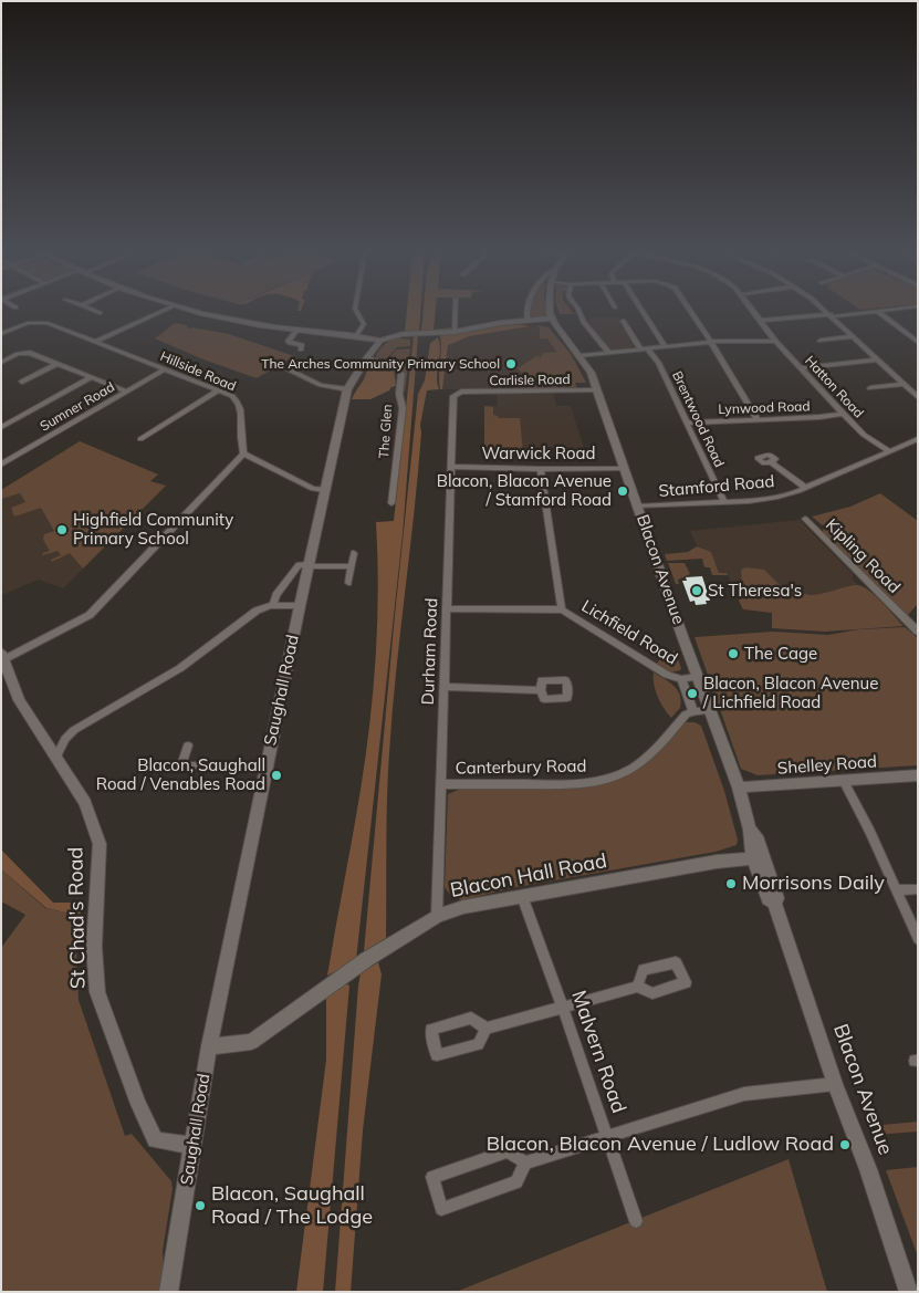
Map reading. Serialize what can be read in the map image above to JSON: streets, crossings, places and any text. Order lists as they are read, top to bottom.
{
  "streets": {
    "street": [
      "Hillside Road",
      "Carlisle Road",
      "Hatton Road",
      "Sumner Road",
      "Lynwood Road",
      "Brentwood Road",
      "The Glen",
      "Warwick Road",
      "Stamford Road",
      "Kipling Road",
      "Blacon Avenue",
      "Lichfield Road",
      "Durham Road",
      "Saughall Road",
      "Shelley Road",
      "Canterbury Road",
      "Blacon Hall Road",
      "St Chad's Road",
      "Malvern Road"
    ]
  },
  "crossings": [
    ["Hillside Road", "Sumner Road"],
    ["Carlisle Road", "Blacon Avenue"],
    ["Carlisle Road", "Durham Road"],
    ["Hatton Road", "Lynwood Road"],
    ["Hatton Road", "Stamford Road"],
    ["Lynwood Road", "Brentwood Road"],
    ["Brentwood Road", "Stamford Road"],
    ["The Glen", "Saughall Road"],
    ["Warwick Road", "Blacon Avenue"],
    ["Warwick Road", "Durham Road"],
    ["Stamford Road", "Blacon Avenue"],
    ["Blacon Avenue", "Lichfield Road"],
    ["Blacon Avenue", "Shelley Road"],
    ["Blacon Avenue", "Blacon Hall Road"],
    ["Lichfield Road", "Durham Road"],
    ["Durham Road", "Canterbury Road"],
    ["Durham Road", "Blacon Hall Road"],
    ["Saughall Road", "Blacon Hall Road"],
    ["Saughall Road", "St Chad's Road"],
    ["Blacon Hall Road", "Malvern Road"]
  ],
  "places": [
    "The Arches Community Primary School",
    "Blacon, Blacon Avenue / Stamford Road",
    "Highfield Community Primary School",
    "St Theresa's",
    "The Cage",
    "Blacon, Blacon Avenue / Lichfield Road",
    "Blacon, Saughall Road / Venables Road",
    "Morrisons Daily",
    "Blacon, Blacon Avenue / Ludlow Road",
    "Blacon, Saughall Road / The Lodge"
  ]
}
